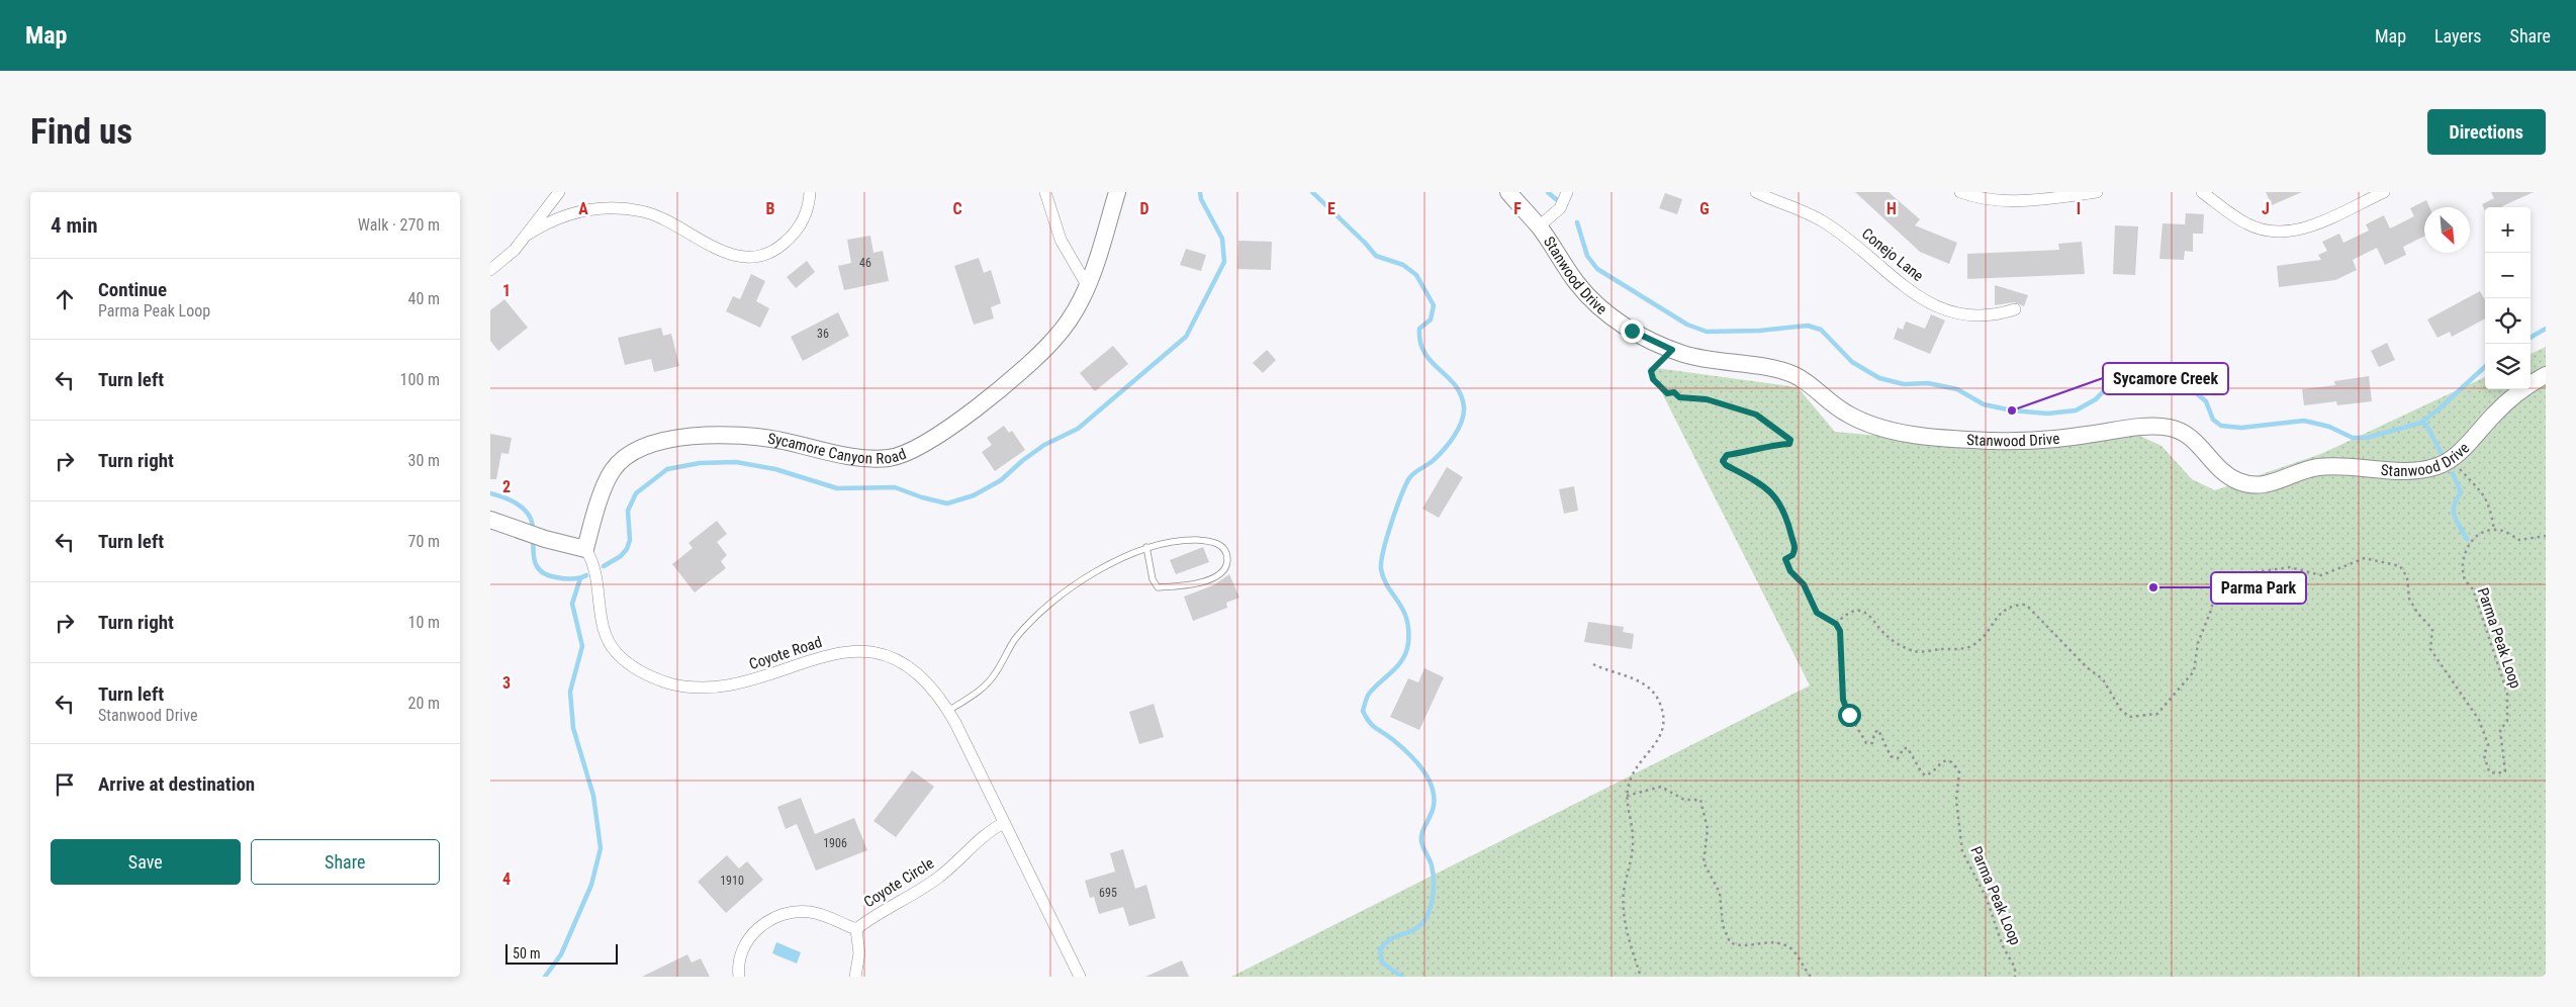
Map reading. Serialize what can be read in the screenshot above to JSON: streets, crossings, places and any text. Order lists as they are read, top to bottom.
{
  "streets": {
    "main road": ["Stanwood Drive", "Sycamore Canyon Road"],
    "street": ["Conejo Lane", "Coyote Road", "Coyote Circle"],
    "path": ["Parma Peak Loop"]
  },
  "crossings": [
    ["Sycamore Canyon Road", "Coyote Road"],
    ["Coyote Road", "Coyote Circle"]
  ],
  "places": ["Sycamore Creek", "Parma Park"],
  "house_numbers": [
    "46",
    "36",
    "1906",
    "1910",
    "695"
  ],
  "scale_bar": "50 m",
  "north": "bottom right",
  "page": {
    "header": "Map",
    "nav": ["Map", "Layers", "Share"],
    "buttons": [
      "Directions",
      ["Save", "Share"]
    ],
    "title": "Find us",
    "heading": ["4 min", "Walk · 270 m"],
    "map_buttons": ["+", "−"],
    "list": [
      ["Continue", "Parma Peak Loop", "40 m"],
      ["Turn left", "100 m"],
      ["Turn right", "30 m"],
      ["Turn left", "70 m"],
      ["Turn right", "10 m"],
      ["Turn left", "Stanwood Drive", "20 m"],
      "Arrive at destination"
    ],
    "scale": "50 m"
  },
  "grid": {
    "columns": [
      "A",
      "B",
      "C",
      "D",
      "E",
      "F",
      "G",
      "H",
      "I",
      "J"
    ],
    "rows": [
      "1",
      "2",
      "3",
      "4"
    ]
  }
}
